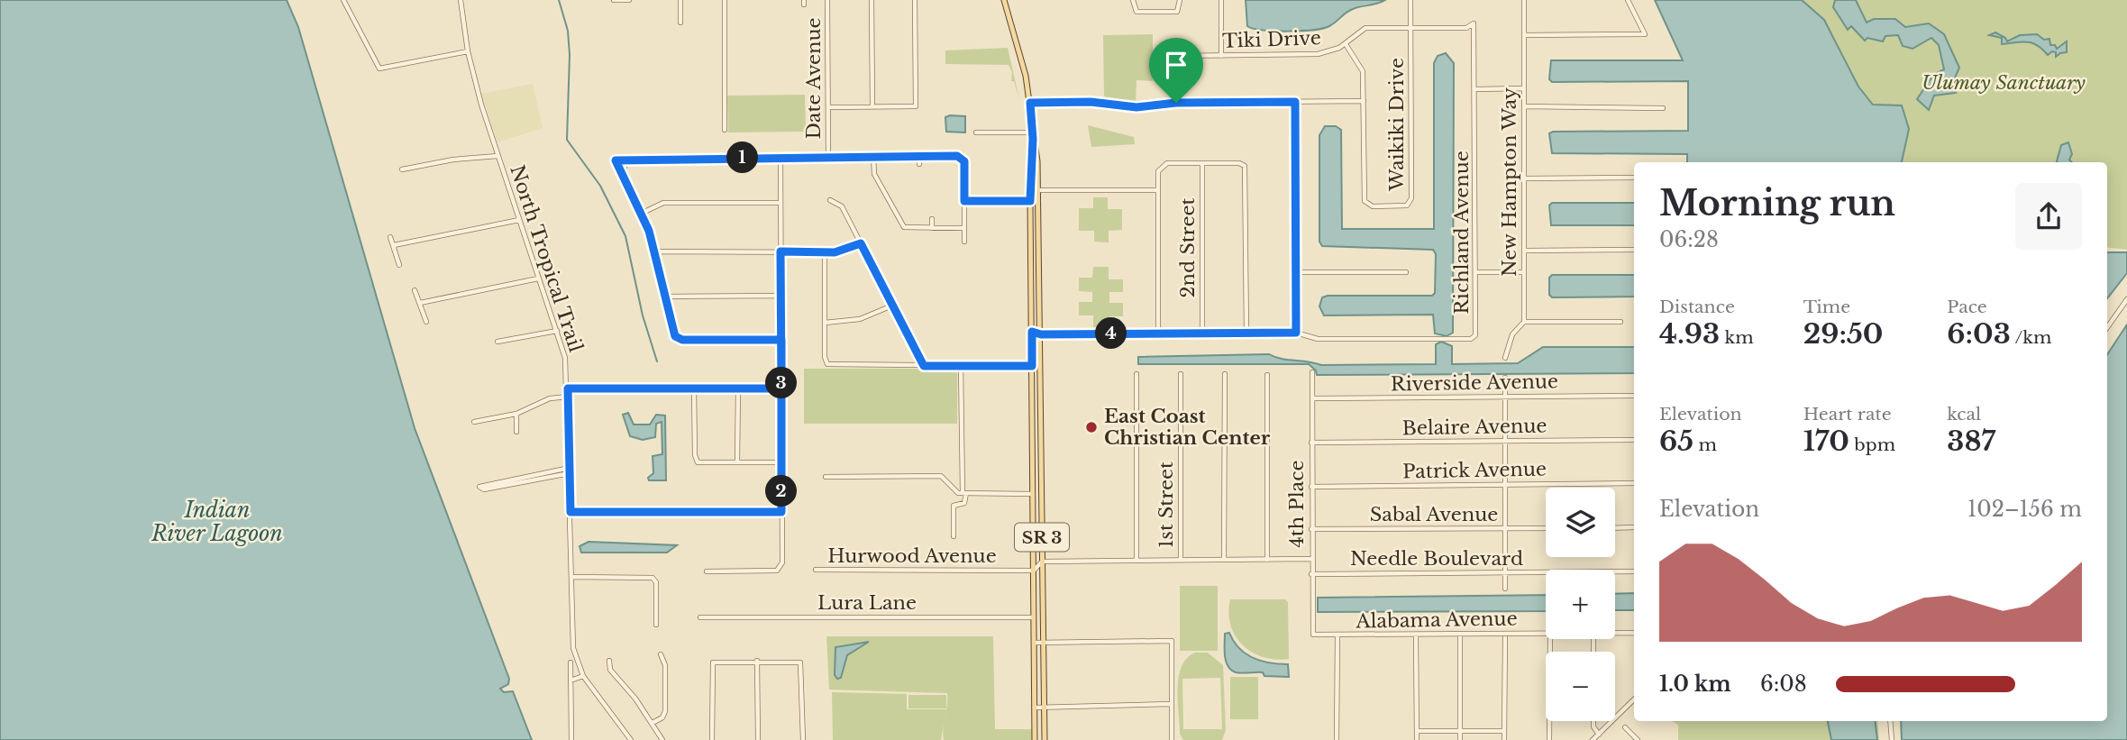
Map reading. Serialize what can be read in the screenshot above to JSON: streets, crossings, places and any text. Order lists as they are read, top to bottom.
{
  "streets": {
    "main road": ["SR 3"],
    "street": [
      "Tiki Drive",
      "Date Avenue",
      "Waikiki Drive",
      "New Hampton Way",
      "Richland Avenue",
      "2nd Street",
      "North Tropical Trail",
      "Riverside Avenue",
      "Belaire Avenue",
      "Patrick Avenue",
      "4th Place",
      "1st Street",
      "Sabal Avenue",
      "Hurwood Avenue",
      "Needle Boulevard",
      "Lura Lane",
      "Alabama Avenue"
    ]
  },
  "crossings": [
    ["Tiki Drive", "Waikiki Drive"],
    ["Tiki Drive", "Richland Avenue"],
    ["Richland Avenue", "2nd Street"],
    ["Richland Avenue", "SR 3"],
    ["Riverside Avenue", "4th Place"],
    ["Belaire Avenue", "4th Place"],
    ["Patrick Avenue", "4th Place"],
    ["4th Place", "Sabal Avenue"],
    ["4th Place", "Needle Boulevard"],
    ["4th Place", "Alabama Avenue"],
    ["SR 3", "Hurwood Avenue"],
    ["SR 3", "Lura Lane"]
  ],
  "water": ["Indian River Lagoon"],
  "parks": ["Ulumay Sanctuary"],
  "places": ["East Coast Christian Center"],
  "page": {
    "pins": [
      "1",
      "4",
      "3",
      "2"
    ],
    "heading": ["Morning run", "06:28"],
    "stats": [
      ["Distance", "4.93 km"],
      ["Time", "29:50"],
      ["Pace", "6:03 /km"],
      ["Elevation", "65 m"],
      ["Heart rate", "170 bpm"],
      ["kcal", "387"]
    ],
    "chart": ["Elevation", "102–156 m"],
    "map_buttons": ["+", "−"],
    "list": [
      {
        "name": "1.0 km",
        "note": "6:08"
      }
    ]
  }
}
